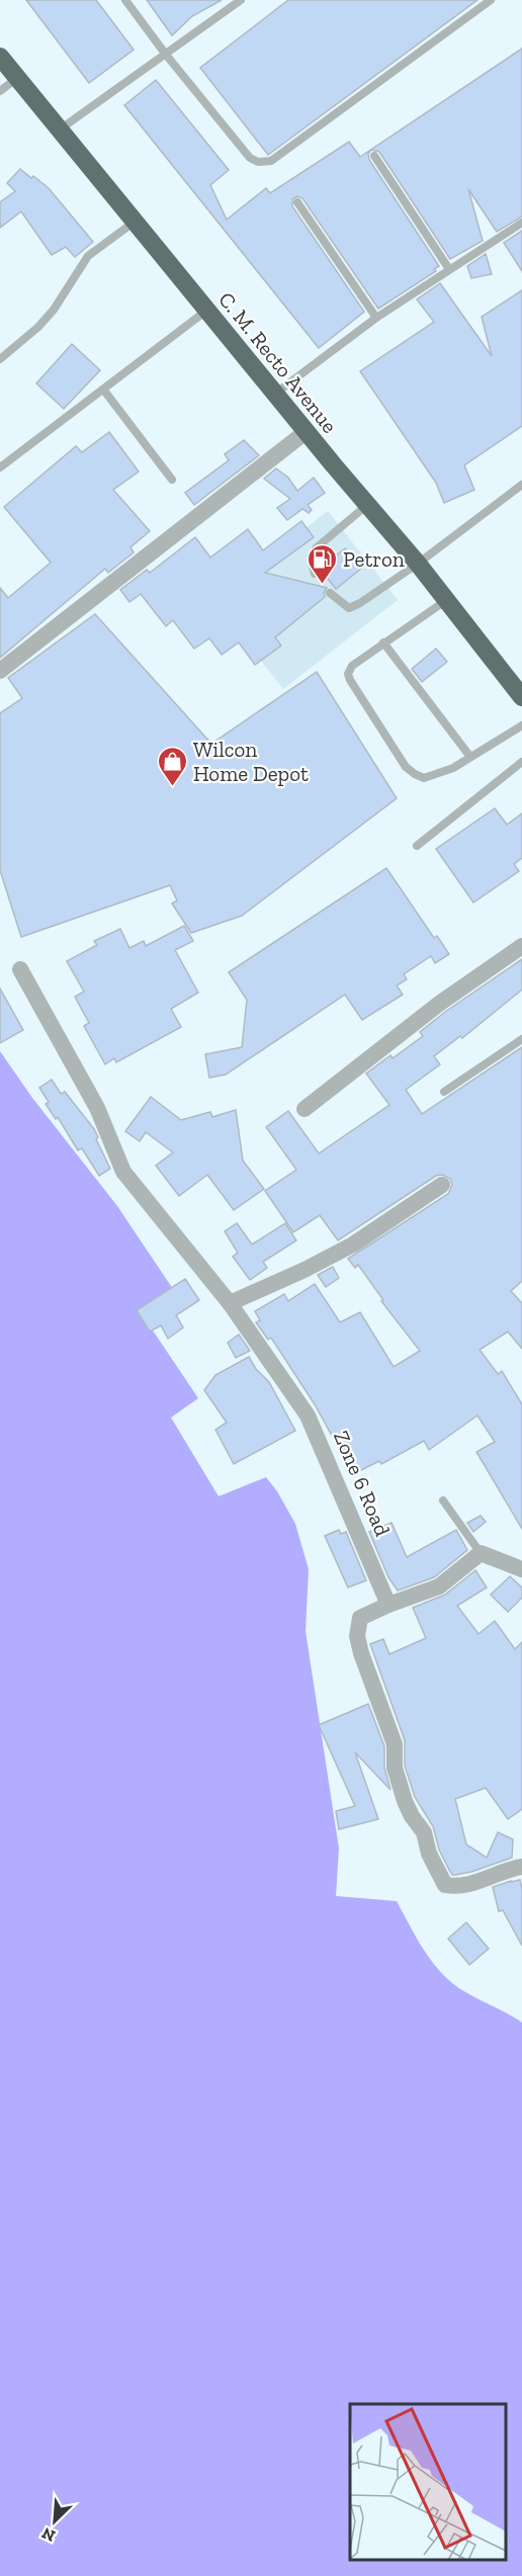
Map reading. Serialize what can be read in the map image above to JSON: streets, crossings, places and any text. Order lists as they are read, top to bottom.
{
  "streets": {
    "highway": ["C. M. Recto Avenue"],
    "street": ["Zone 6 Road"]
  },
  "places": {
    "fuel station": ["Petron"],
    "shop": ["Wilcon Home Depot"]
  },
  "north": "bottom left"
}
